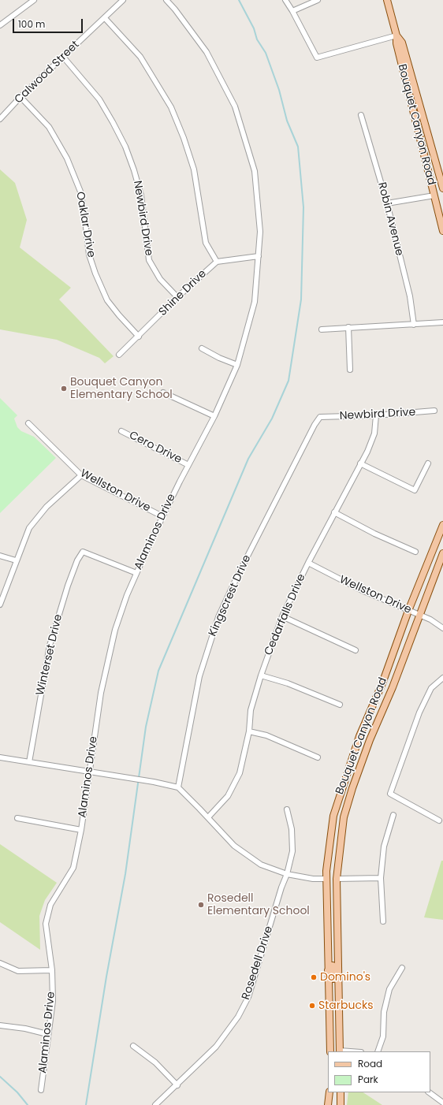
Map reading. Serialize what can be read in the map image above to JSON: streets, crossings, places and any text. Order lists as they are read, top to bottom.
{
  "streets": {
    "main road": ["Bouquet Canyon Road"],
    "street": [
      "Calwood Street",
      "Newbird Drive",
      "Robin Avenue",
      "Oaklar Drive",
      "Shine Drive",
      "Cero Drive",
      "Wellston Drive",
      "Alaminos Drive",
      "Kingscrest Drive",
      "Cedarfalls Drive",
      "Winterset Drive",
      "Rosedell Drive"
    ]
  },
  "crossings": [
    ["Calwood Street", "Newbird Drive"],
    ["Calwood Street", "Oaklar Drive"],
    ["Bouquet Canyon Road", "Wellston Drive"],
    ["Newbird Drive", "Shine Drive"],
    ["Newbird Drive", "Kingscrest Drive"],
    ["Newbird Drive", "Cedarfalls Drive"],
    ["Oaklar Drive", "Shine Drive"],
    ["Shine Drive", "Alaminos Drive"],
    ["Cero Drive", "Alaminos Drive"],
    ["Wellston Drive", "Alaminos Drive"],
    ["Wellston Drive", "Cedarfalls Drive"],
    ["Alaminos Drive", "Winterset Drive"]
  ],
  "places": [
    "Bouquet Canyon Elementary School",
    "Rosedell Elementary School",
    "Domino's",
    "Starbucks"
  ],
  "legend": ["Road", "Park"],
  "scale_bar": "100 m"
}
